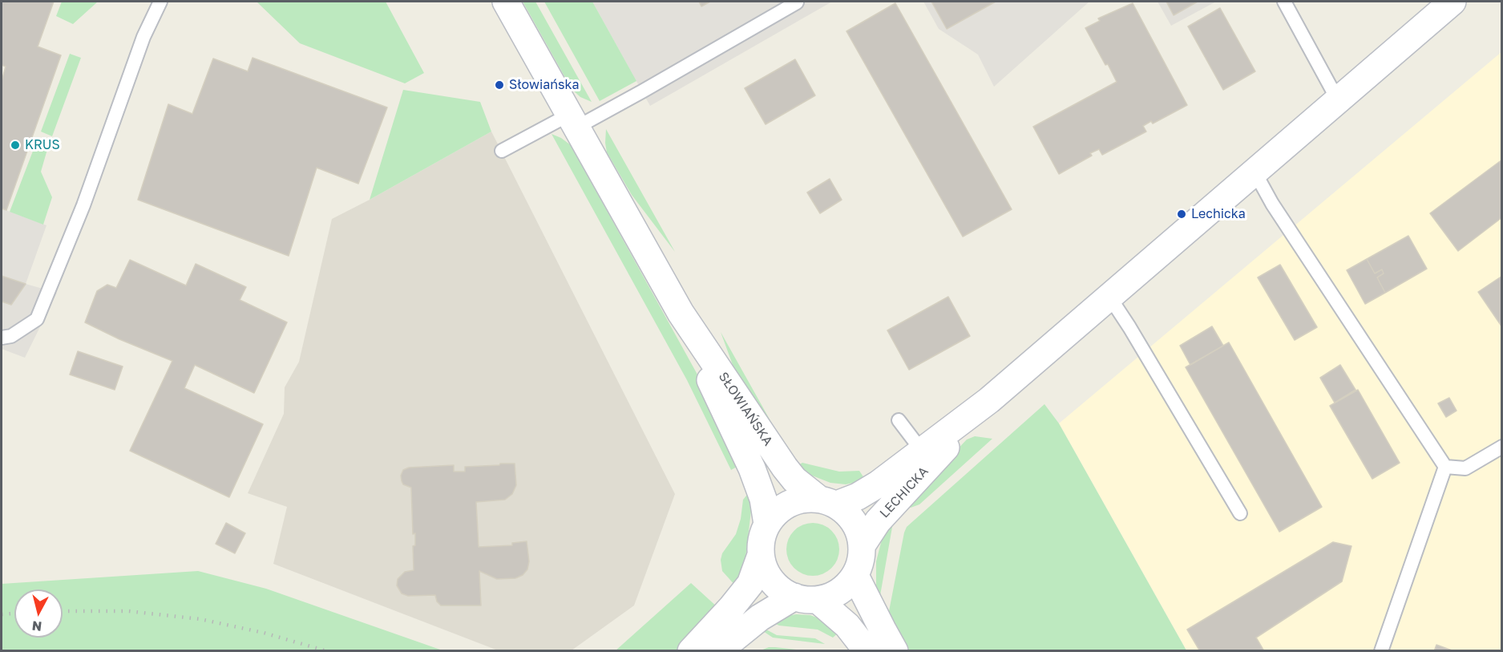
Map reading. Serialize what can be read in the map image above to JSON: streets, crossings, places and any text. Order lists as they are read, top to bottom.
{
  "streets": {
    "main road": ["SŁOWIAŃSKA", "LECHICKA"]
  },
  "crossings": [
    ["SŁOWIAŃSKA", "LECHICKA"]
  ],
  "places": ["Słowiańska", "KRUS", "Lechicka"],
  "north": "bottom"
}
